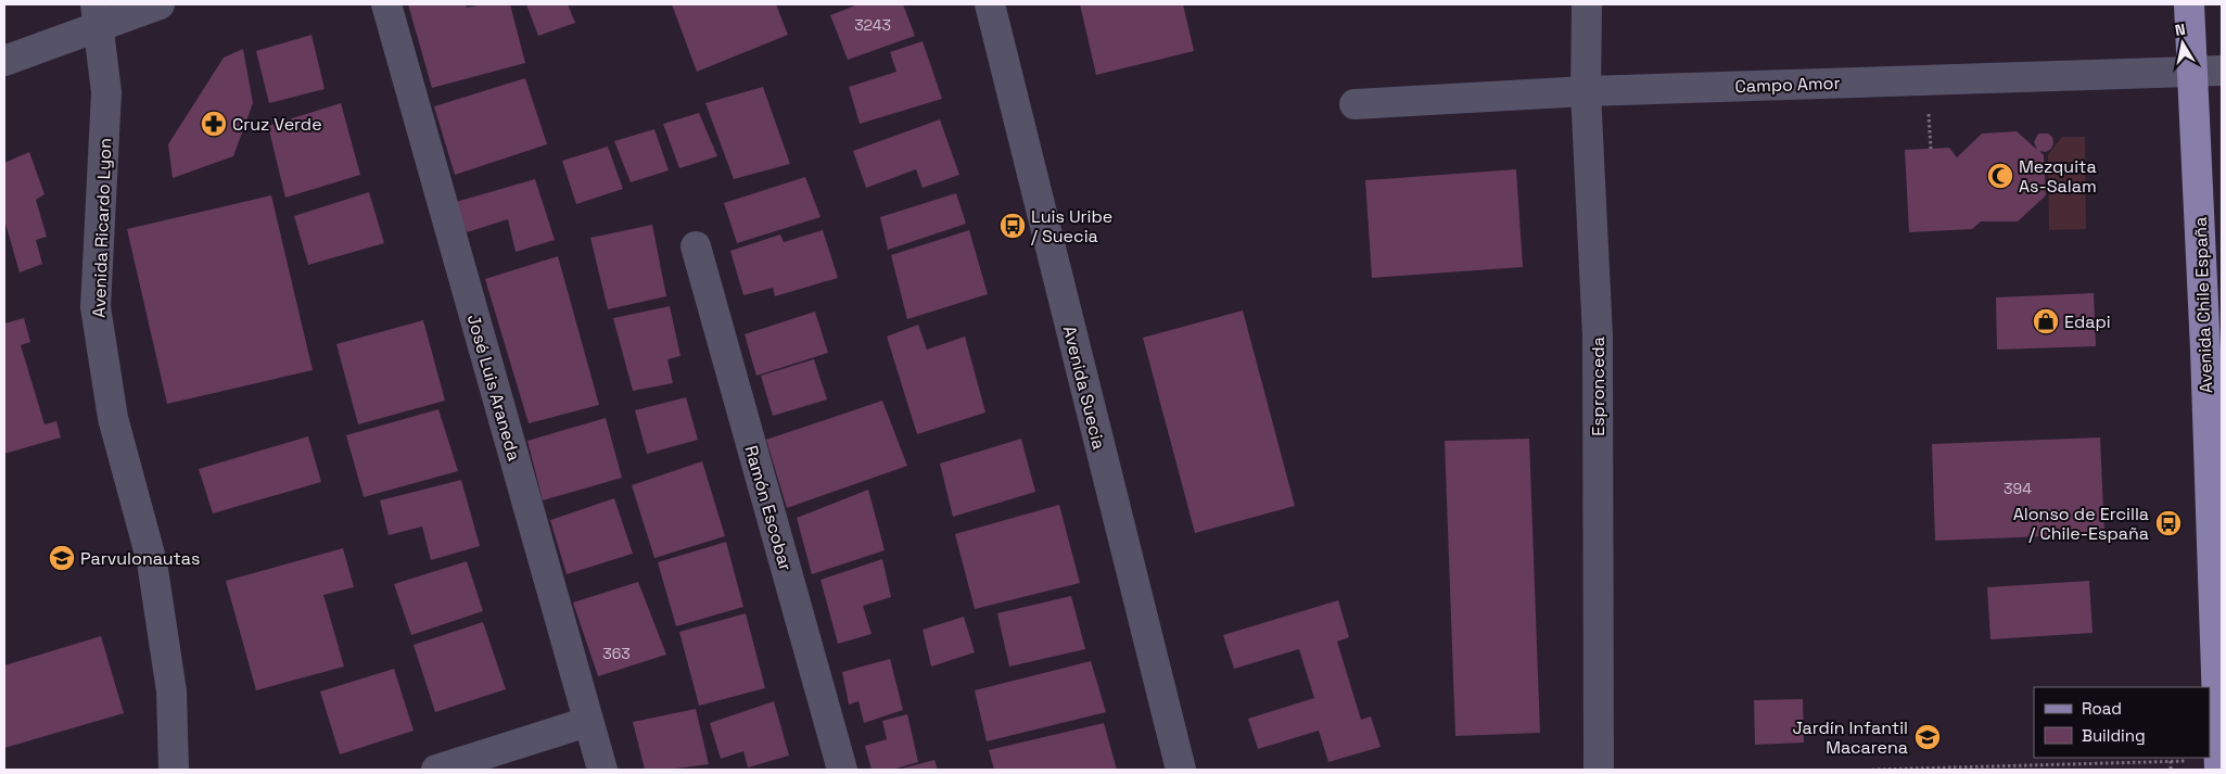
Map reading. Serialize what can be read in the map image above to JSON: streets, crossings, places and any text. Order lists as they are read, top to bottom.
{
  "streets": {
    "main road": ["Avenida Chile España"],
    "street": [
      "Campo Amor",
      "Avenida Ricardo Lyon",
      "Espronceda",
      "José Luis Araneda",
      "Avenida Suecia",
      "Ramón Escobar"
    ]
  },
  "crossings": [
    ["Campo Amor", "Avenida Chile España"],
    ["Campo Amor", "Espronceda"]
  ],
  "places": {
    "pharmacy": ["Cruz Verde"],
    "mosque": ["Mezquita As-Salam"],
    "bus stop": ["Luis Uribe / Suecia", "Alonso de Ercilla / Chile-España"],
    "shop": ["Edapi"],
    "school or university": ["Parvulonautas", "Jardín Infantil Macarena"]
  },
  "house_numbers": ["3243", "394", "363"],
  "legend": ["Road", "Building"],
  "north": "top"
}
